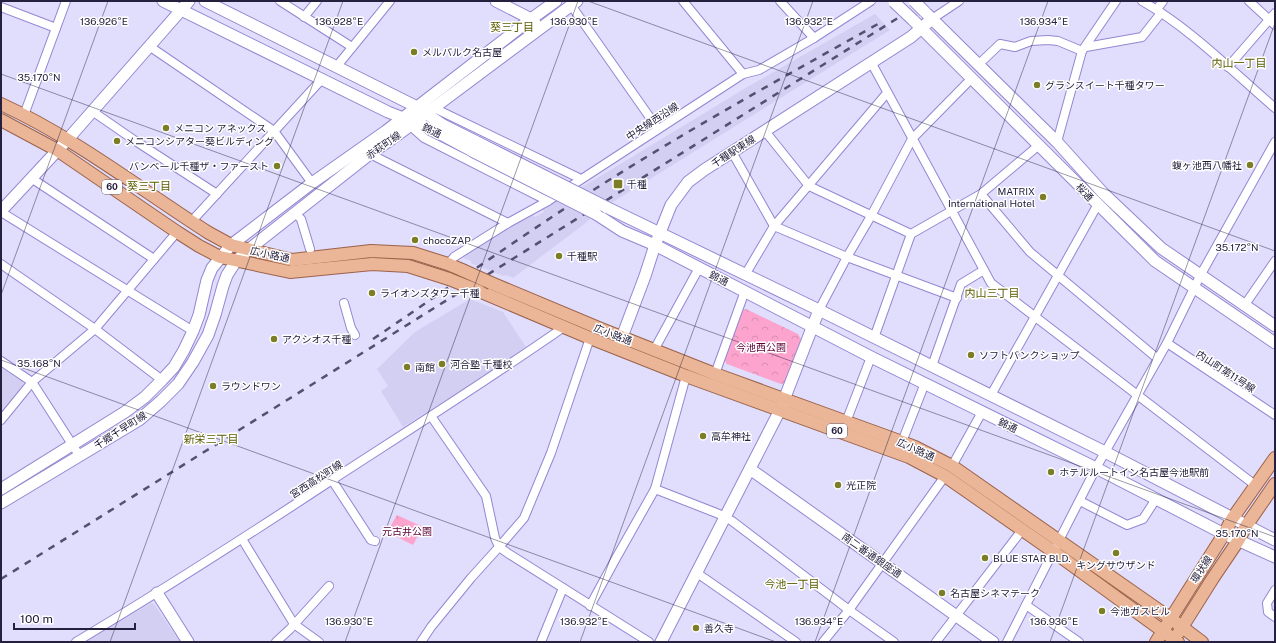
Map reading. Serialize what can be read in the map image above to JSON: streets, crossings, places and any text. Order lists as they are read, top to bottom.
{
  "streets": {
    "main road": ["60", "広小路通", "環状線"],
    "street": [
      "中央線西沿線",
      "錦通",
      "赤萩町線",
      "千種駅東線",
      "桜通",
      "内山町第11号線",
      "千郷千早町線",
      "宮西高松町線",
      "南二番通銀座通"
    ]
  },
  "crossings": [
    ["中央線西沿線", "広小路通"],
    ["錦通", "赤萩町線"],
    ["錦通", "千種駅東線"],
    ["錦通", "環状線"],
    ["赤萩町線", "広小路通"],
    ["赤萩町線", "千郷千早町線"],
    ["千種駅東線", "桜通"],
    ["千種駅東線", "広小路通"],
    ["広小路通", "千郷千早町線"],
    ["広小路通", "宮西高松町線"],
    ["広小路通", "環状線"]
  ],
  "districts": [
    "葵三丁目",
    "内山一丁目",
    "葵三丁目",
    "内山三丁目",
    "新栄三丁目",
    "今池一丁目"
  ],
  "parks": ["今池西公園", "元古井公園"],
  "places": {
    "other": [
      "メルパルク名古屋",
      "グランスイート千種タワー",
      "メニコン アネックス",
      "メニコンシアター葵ビルディング",
      "蝮ヶ池西八幡社",
      "バンベール千種ザ・ファースト",
      "MATRIX International Hotel",
      "chocoZAP",
      "千種駅",
      "ライオンズタワー千種",
      "アクシオス千種",
      "ソフトバンクショップ",
      "河合塾 千種校",
      "南館",
      "ラウンドワン",
      "高牟神社",
      "ホテルルートイン名古屋今池駅前",
      "光正院",
      "キングサウザンド",
      "BLUE STAR BLD.",
      "名古屋シネマテーク",
      "今池ガスビル",
      "善久寺"
    ],
    "transit": ["千種"]
  },
  "scale_bar": "100 m",
  "coordinates": [
    "136.928°E",
    "136.930°E",
    "136.934°E",
    "136.926°E",
    "136.932°E",
    "35.170°N",
    "35.172°N",
    "35.168°N",
    "136.936°E"
  ]
}
